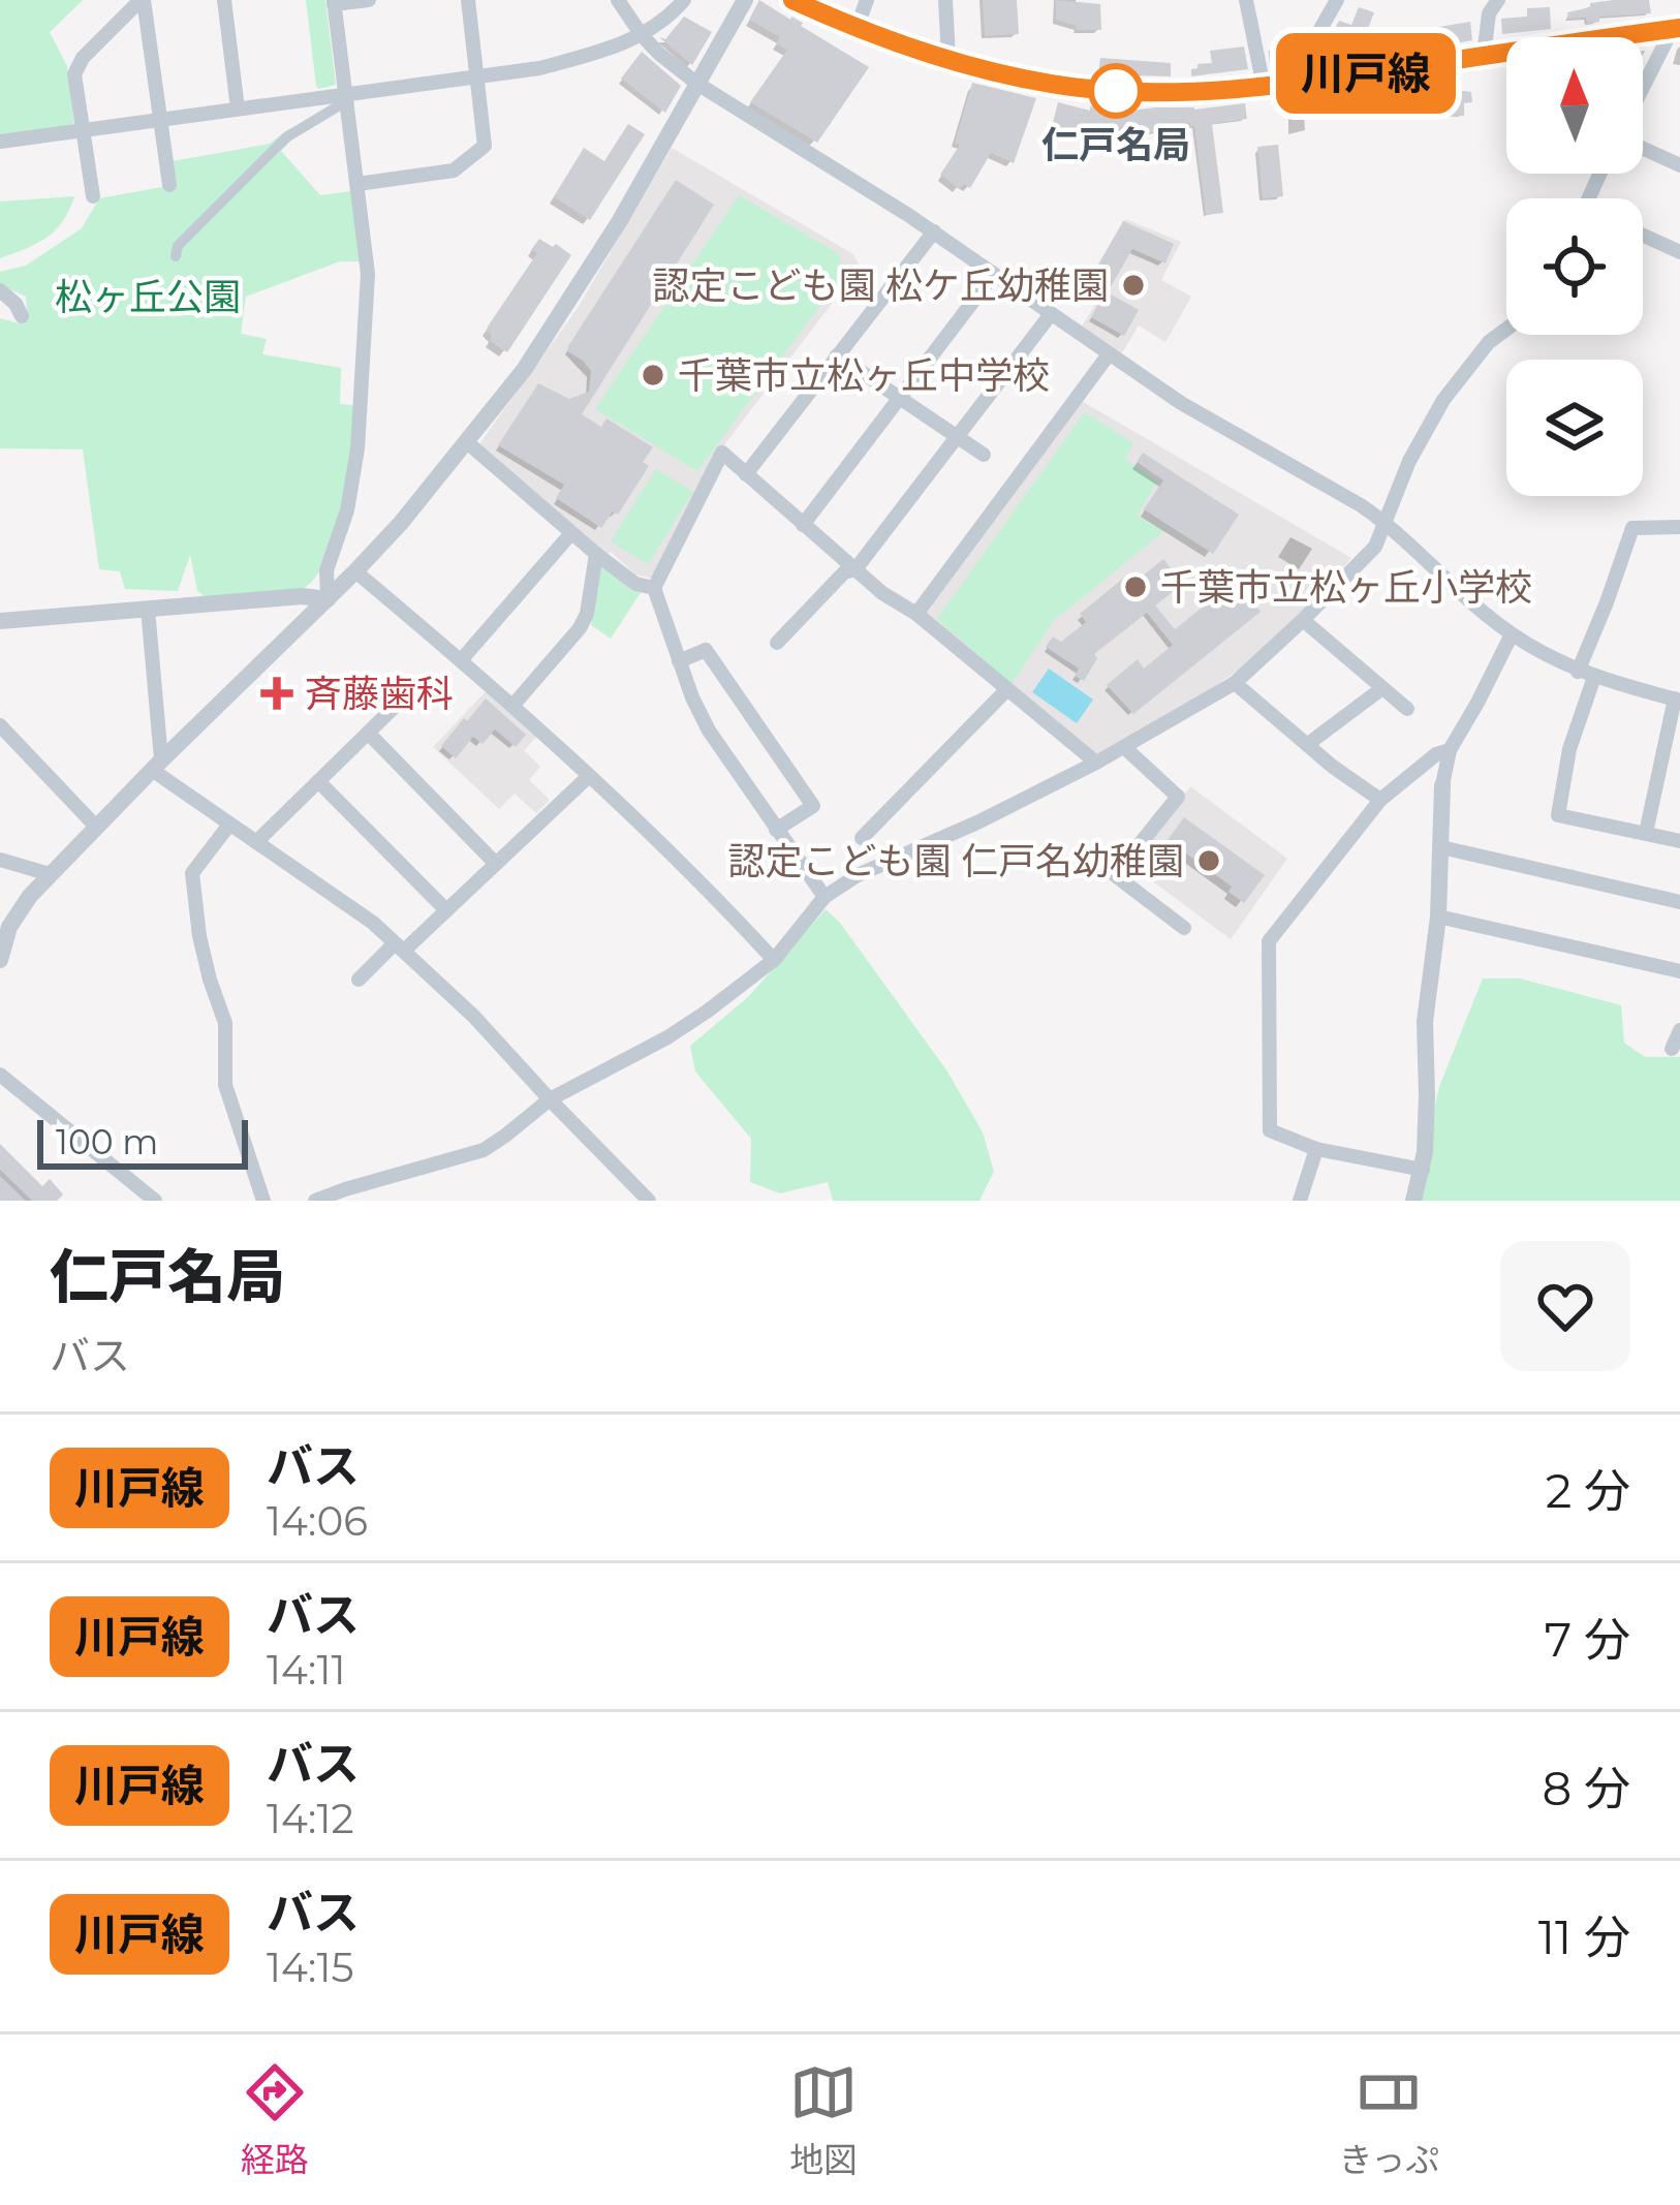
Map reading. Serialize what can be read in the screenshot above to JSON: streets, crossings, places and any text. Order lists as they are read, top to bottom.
{
  "parks": ["松ヶ丘公園"],
  "places": {
    "other": [
      "仁戸名局",
      "認定こども園 松ケ丘幼稚園",
      "千葉市立松ヶ丘中学校",
      "千葉市立松ヶ丘小学校",
      "認定こども園 仁戸名幼稚園"
    ],
    "health": ["斉藤歯科"]
  },
  "lines": ["bus line 川戸線"],
  "scale_bar": "100 m",
  "north": "top",
  "page": {
    "on_map": "川戸線",
    "scale": "100 m",
    "heading": ["仁戸名局", "バス"],
    "list": [
      {
        "mark": "川戸線",
        "name": "バス",
        "note": "14:06",
        "value": "2 分"
      },
      {
        "mark": "川戸線",
        "name": "バス",
        "note": "14:11",
        "value": "7 分"
      },
      {
        "mark": "川戸線",
        "name": "バス",
        "note": "14:12",
        "value": "8 分"
      },
      {
        "mark": "川戸線",
        "name": "バス",
        "note": "14:15",
        "value": "11 分"
      }
    ],
    "tabs": ["経路", "地図", "きっぷ"]
  }
}
